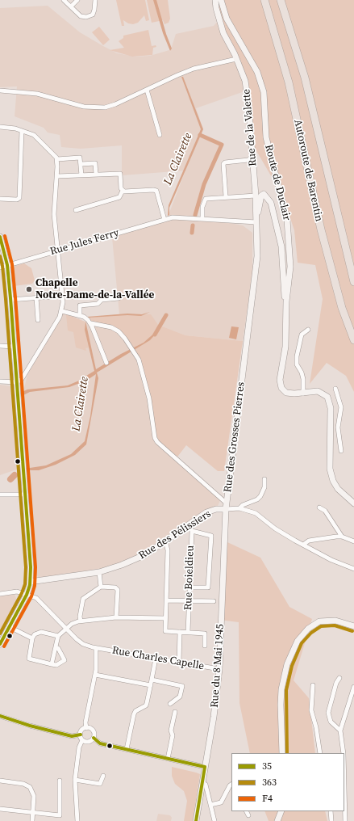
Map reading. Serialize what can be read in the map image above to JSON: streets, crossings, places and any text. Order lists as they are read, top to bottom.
{
  "streets": {
    "highway": ["Autoroute de Barentin"],
    "street": [
      "Rue de la Valette",
      "Route de Duclair",
      "Rue Jules Ferry",
      "Rue des Grosses Pierres",
      "Rue des Pélissiers",
      "Rue Boieldieu",
      "Rue Charles Capelle",
      "Rue du 8 Mai 1945"
    ]
  },
  "crossings": [
    ["Rue de la Valette", "Rue Jules Ferry"],
    ["Rue de la Valette", "Rue des Grosses Pierres"],
    ["Rue Jules Ferry", "Rue des Grosses Pierres"],
    ["Rue des Grosses Pierres", "Rue des Pélissiers"],
    ["Rue des Grosses Pierres", "Rue du 8 Mai 1945"],
    ["Rue des Pélissiers", "Rue Boieldieu"],
    ["Rue des Pélissiers", "Rue du 8 Mai 1945"],
    ["Rue Charles Capelle", "Rue du 8 Mai 1945"]
  ],
  "water": ["La Clairette"],
  "places": ["Chapelle Notre-Dame-de-la-Vallée"],
  "lines": ["transit line F4", "transit line 35", "transit line 363"],
  "legend": ["35", "363", "F4"]
}
